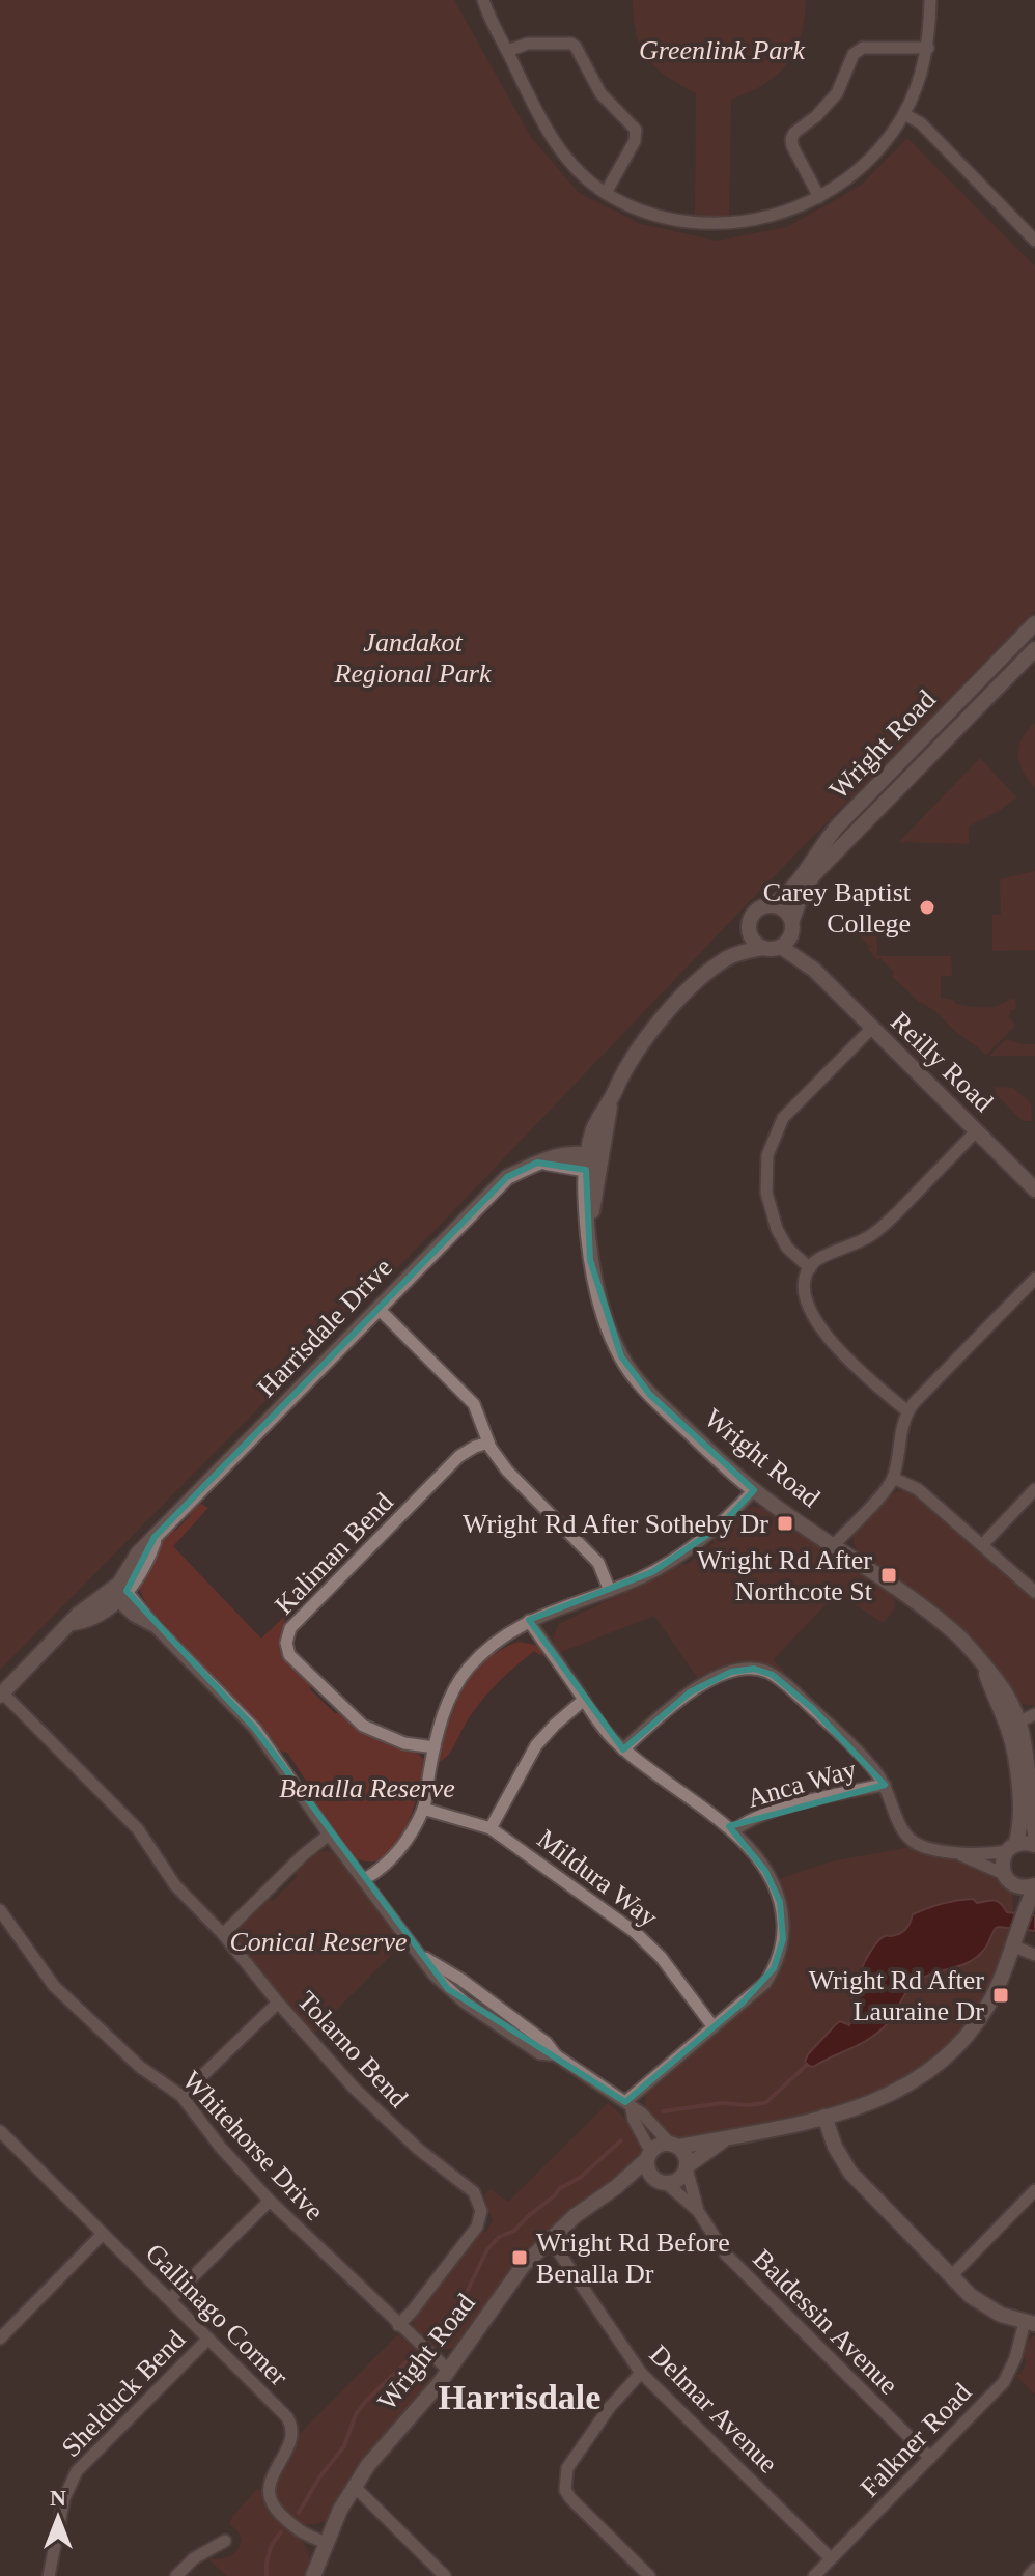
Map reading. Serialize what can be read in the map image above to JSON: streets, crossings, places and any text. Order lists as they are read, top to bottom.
{
  "streets": {
    "street": [
      "Wright Road",
      "Reilly Road",
      "Harrisdale Drive",
      "Kaliman Bend",
      "Anca Way",
      "Mildura Way",
      "Tolarno Bend",
      "Whitehorse Drive",
      "Gallinago Corner",
      "Baldessin Avenue",
      "Shelduck Bend",
      "Delmar Avenue",
      "Falkner Road"
    ]
  },
  "crossings": [
    ["Wright Road", "Reilly Road"],
    ["Wright Road", "Harrisdale Drive"],
    ["Wright Road", "Whitehorse Drive"],
    ["Wright Road", "Gallinago Corner"],
    ["Wright Road", "Baldessin Avenue"],
    ["Wright Road", "Delmar Avenue"],
    ["Harrisdale Drive", "Tolarno Bend"],
    ["Tolarno Bend", "Whitehorse Drive"],
    ["Gallinago Corner", "Shelduck Bend"],
    ["Baldessin Avenue", "Falkner Road"],
    ["Delmar Avenue", "Falkner Road"]
  ],
  "districts": ["Harrisdale"],
  "parks": [
    "Greenlink Park",
    "Jandakot Regional Park",
    "Benalla Reserve",
    "Conical Reserve"
  ],
  "places": {
    "other": ["Carey Baptist College"],
    "transit": [
      "Wright Rd After Sotheby Dr",
      "Wright Rd After Northcote St",
      "Wright Rd After Lauraine Dr",
      "Wright Rd Before Benalla Dr"
    ]
  },
  "north": "top"
}
